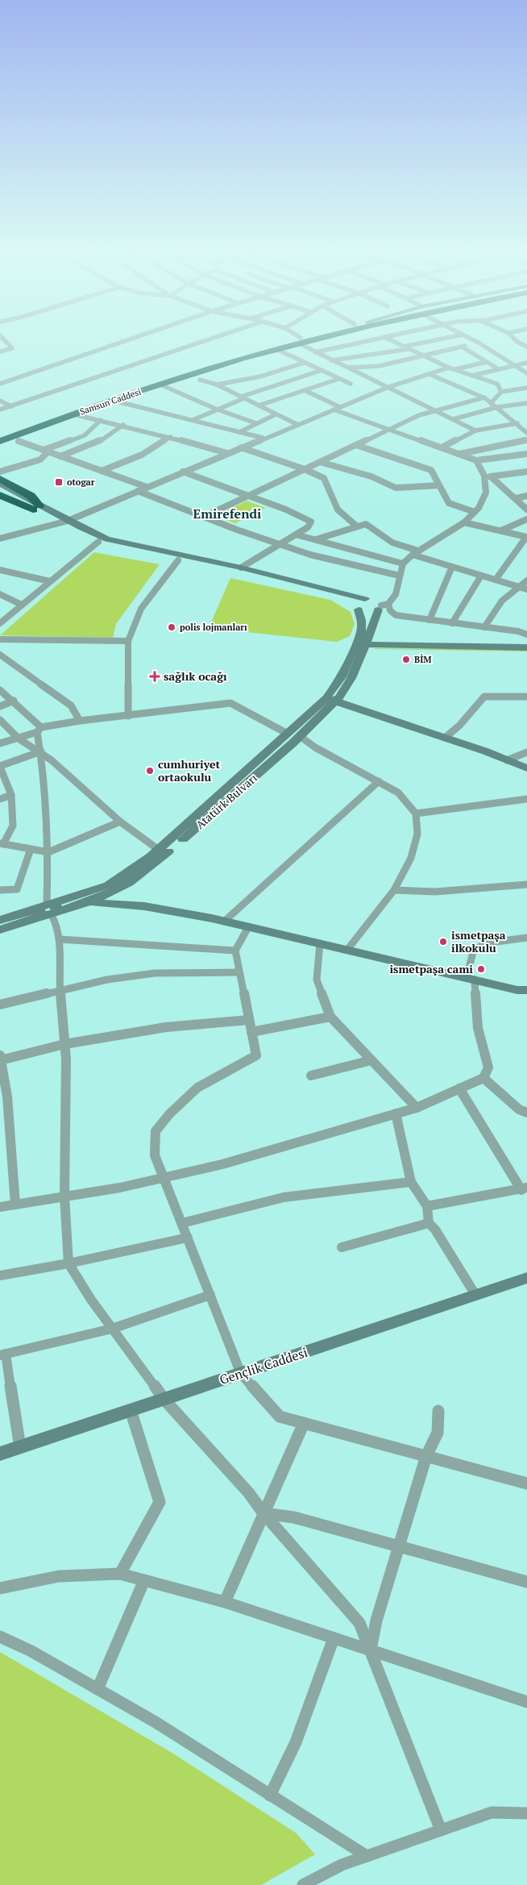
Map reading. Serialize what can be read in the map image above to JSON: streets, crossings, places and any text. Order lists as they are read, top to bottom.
{
  "streets": {
    "highway": ["Samsun Caddesi"],
    "main road": ["Atatürk Bulvarı", "Gençlik Caddesi"]
  },
  "districts": ["Emirefendi"],
  "places": {
    "transit": ["otogar"],
    "other": [
      "polis lojmanları",
      "BİM",
      "cumhuriyet ortaokulu",
      "ismetpaşa ilkokulu",
      "ismetpaşa cami"
    ],
    "health": ["sağlık ocağı"]
  }
}
